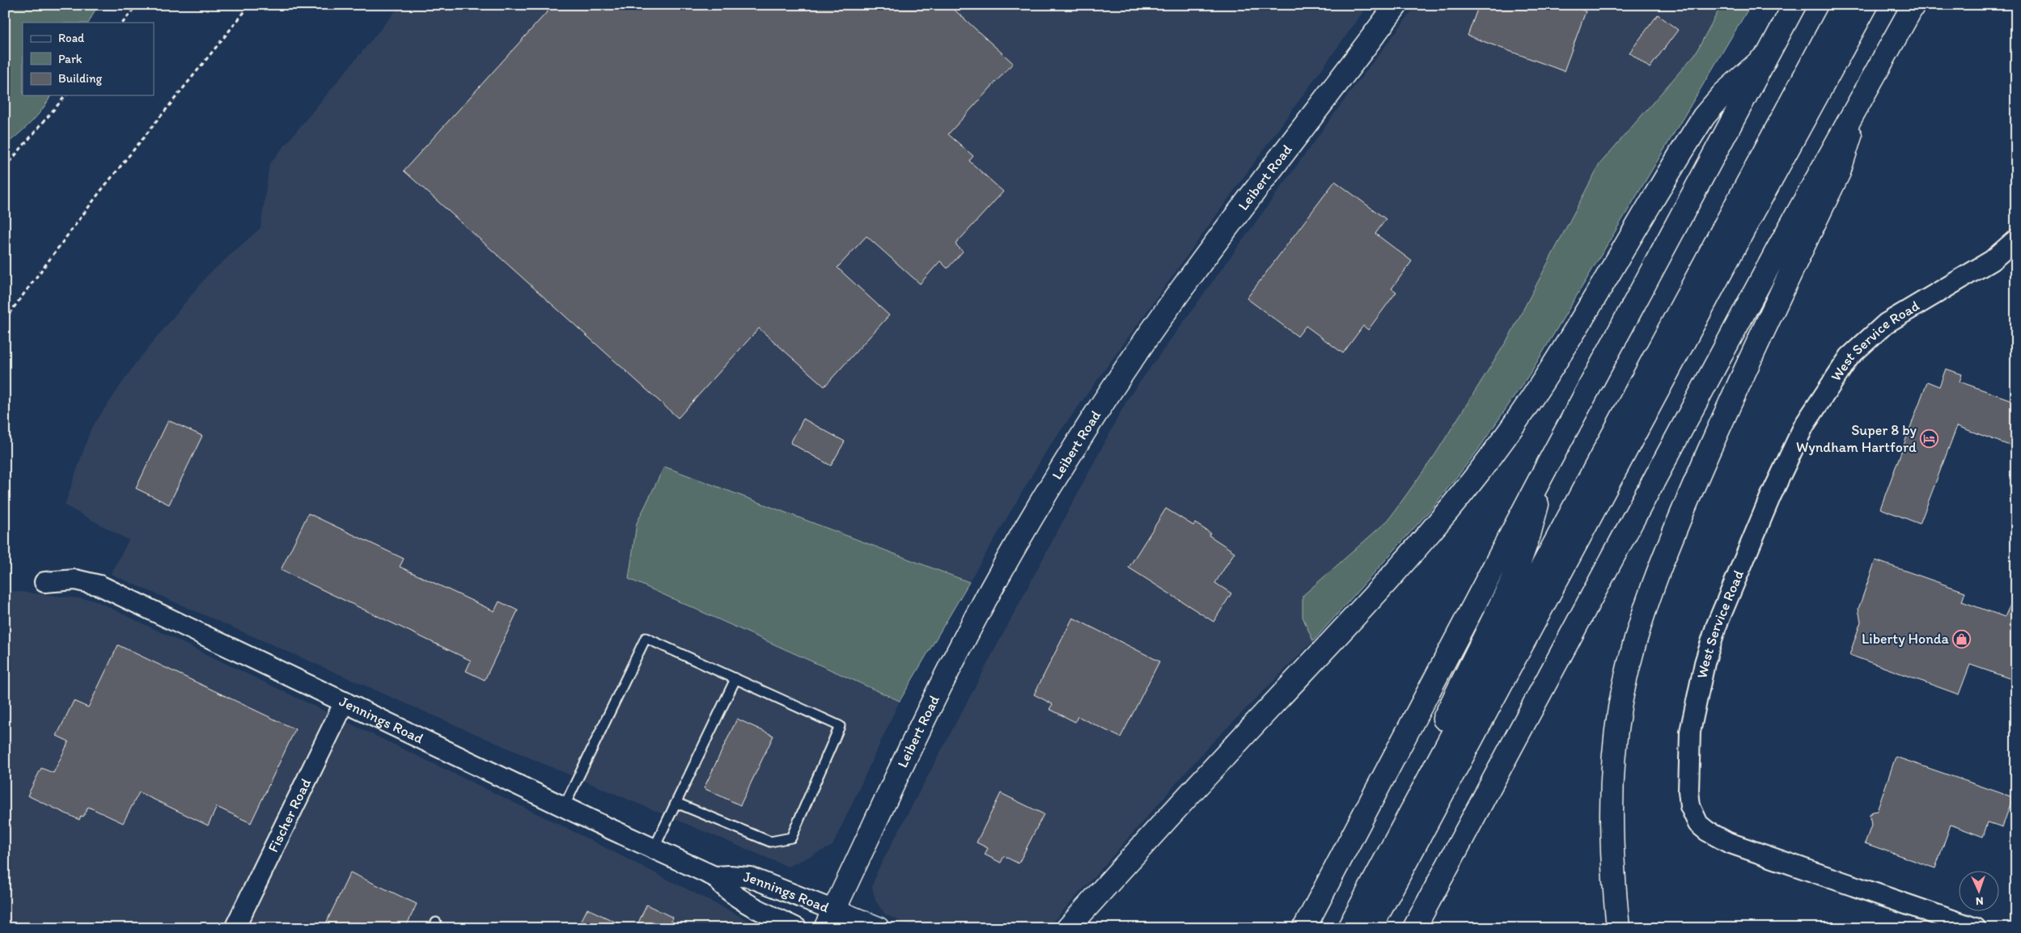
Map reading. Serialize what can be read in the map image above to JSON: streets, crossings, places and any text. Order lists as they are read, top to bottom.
{
  "streets": {
    "main road": ["Leibert Road", "Jennings Road"],
    "street": ["West Service Road", "Fischer Road"]
  },
  "crossings": [
    ["Leibert Road", "Jennings Road"],
    ["Jennings Road", "Fischer Road"]
  ],
  "places": {
    "hotel": ["Super 8 by Wyndham Hartford"],
    "shop": ["Liberty Honda"]
  },
  "legend": ["Road", "Park", "Building"],
  "north": "bottom"
}
